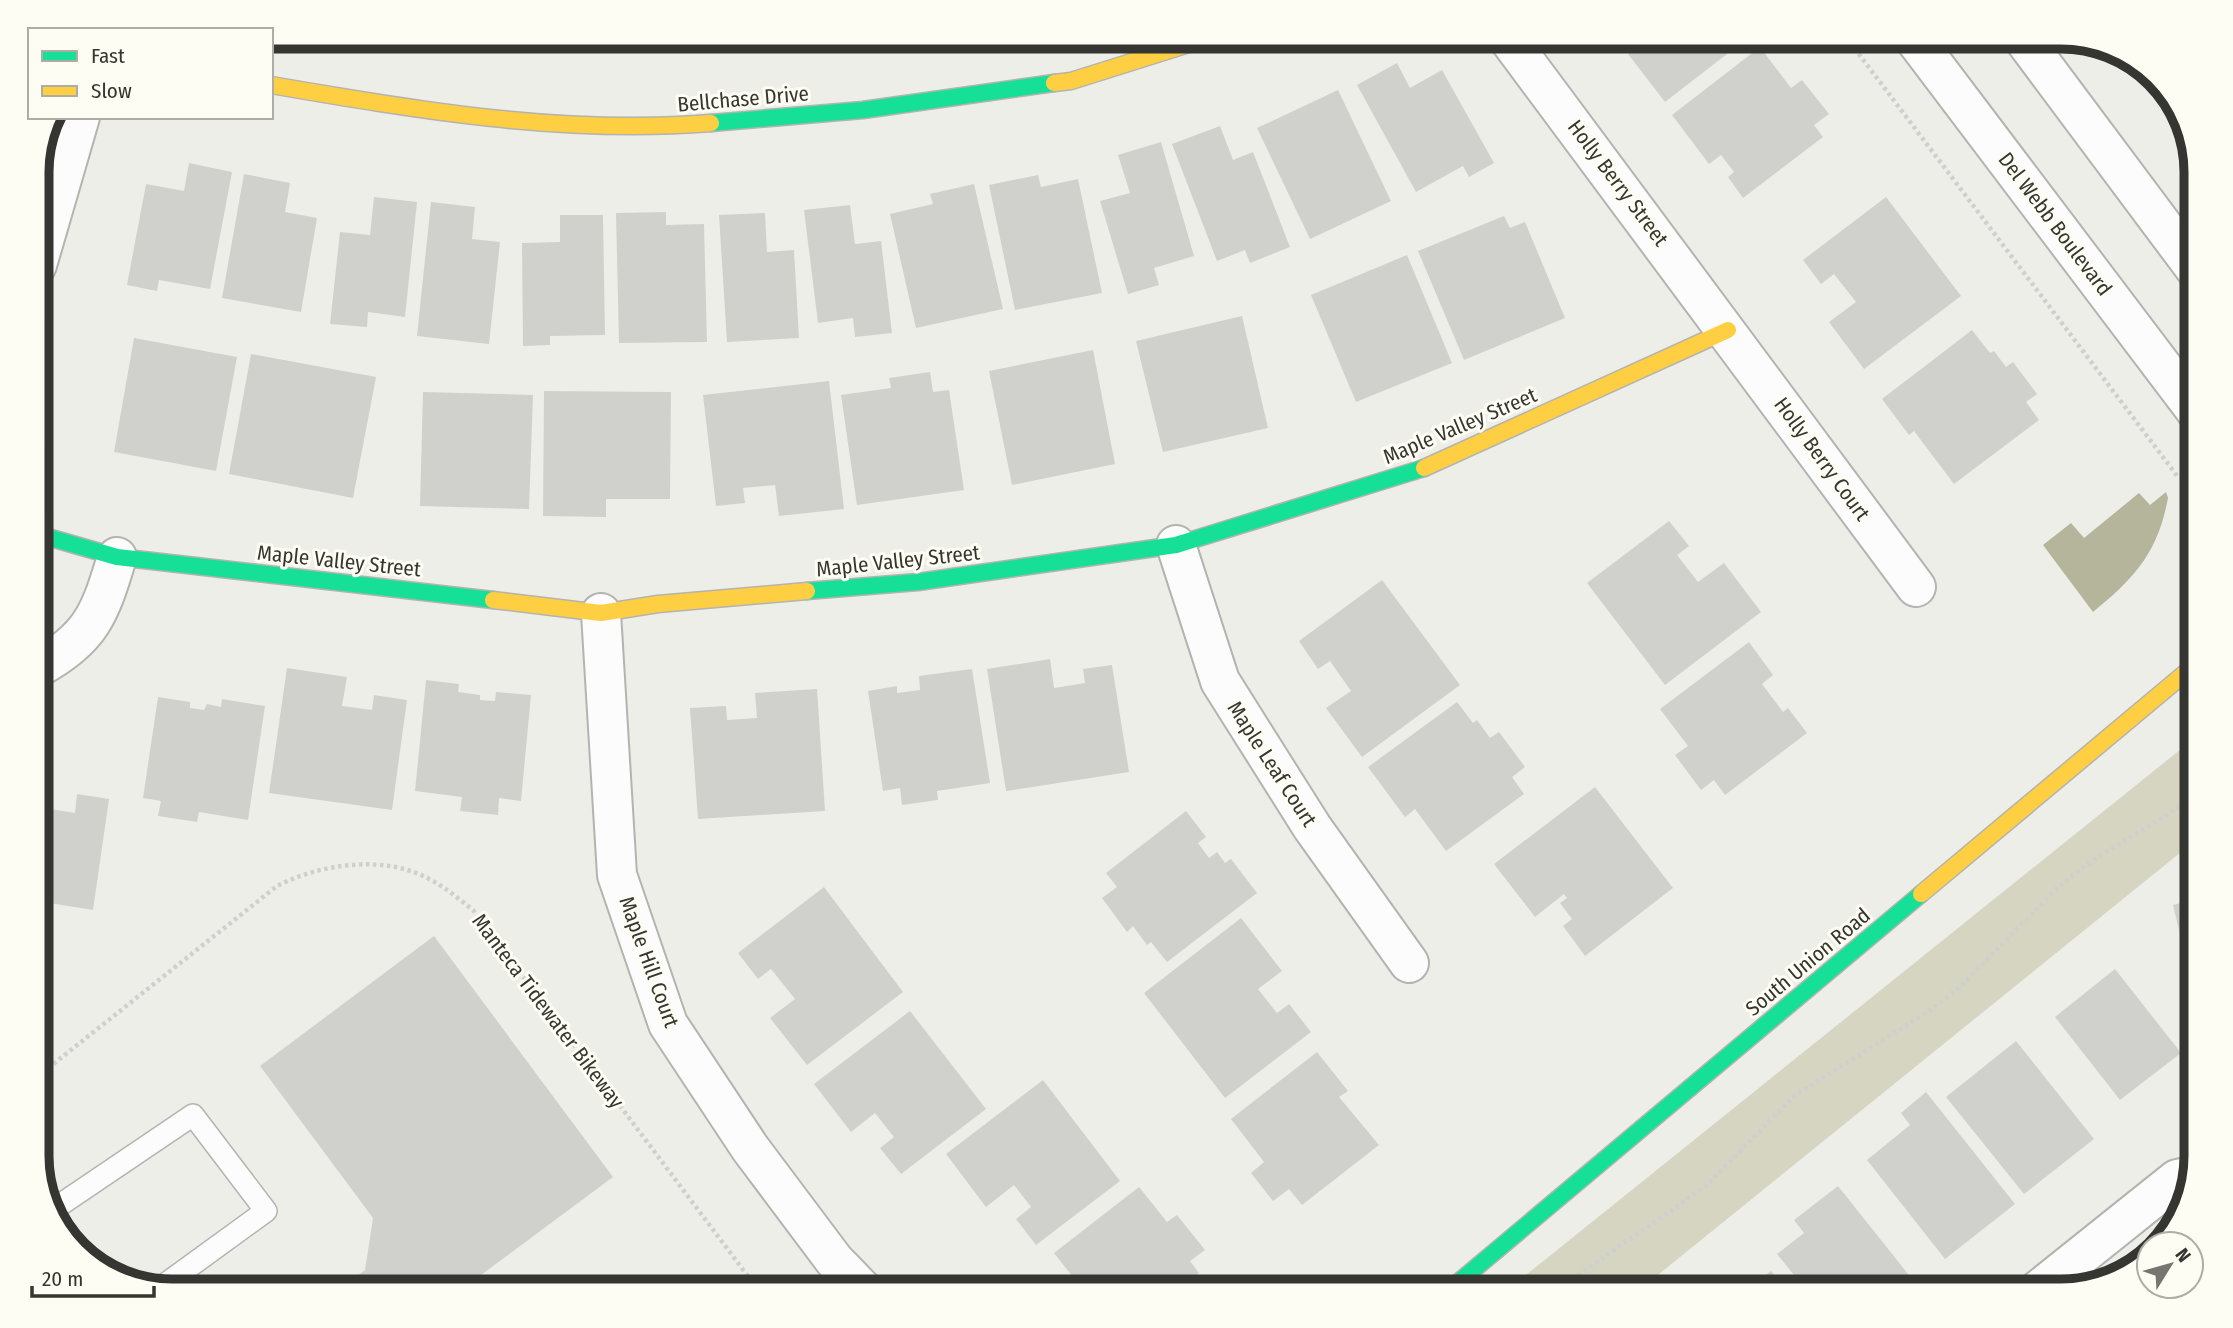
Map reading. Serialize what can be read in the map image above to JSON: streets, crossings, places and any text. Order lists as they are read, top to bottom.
{
  "streets": {
    "street": [
      "Bellchase Drive",
      "Holly Berry Street",
      "Del Webb Boulevard",
      "Maple Valley Street",
      "Holly Berry Court",
      "Maple Leaf Court",
      "Maple Hill Court",
      "South Union Road"
    ],
    "path": ["Manteca Tidewater Bikeway"]
  },
  "crossings": [
    ["Holly Berry Street", "Maple Valley Street"],
    ["Holly Berry Street", "Holly Berry Court"],
    ["Maple Valley Street", "Holly Berry Court"],
    ["Maple Valley Street", "Maple Leaf Court"],
    ["Maple Valley Street", "Maple Hill Court"]
  ],
  "legend": ["Fast", "Slow"],
  "scale_bar": "20 m",
  "north": "top right"
}
